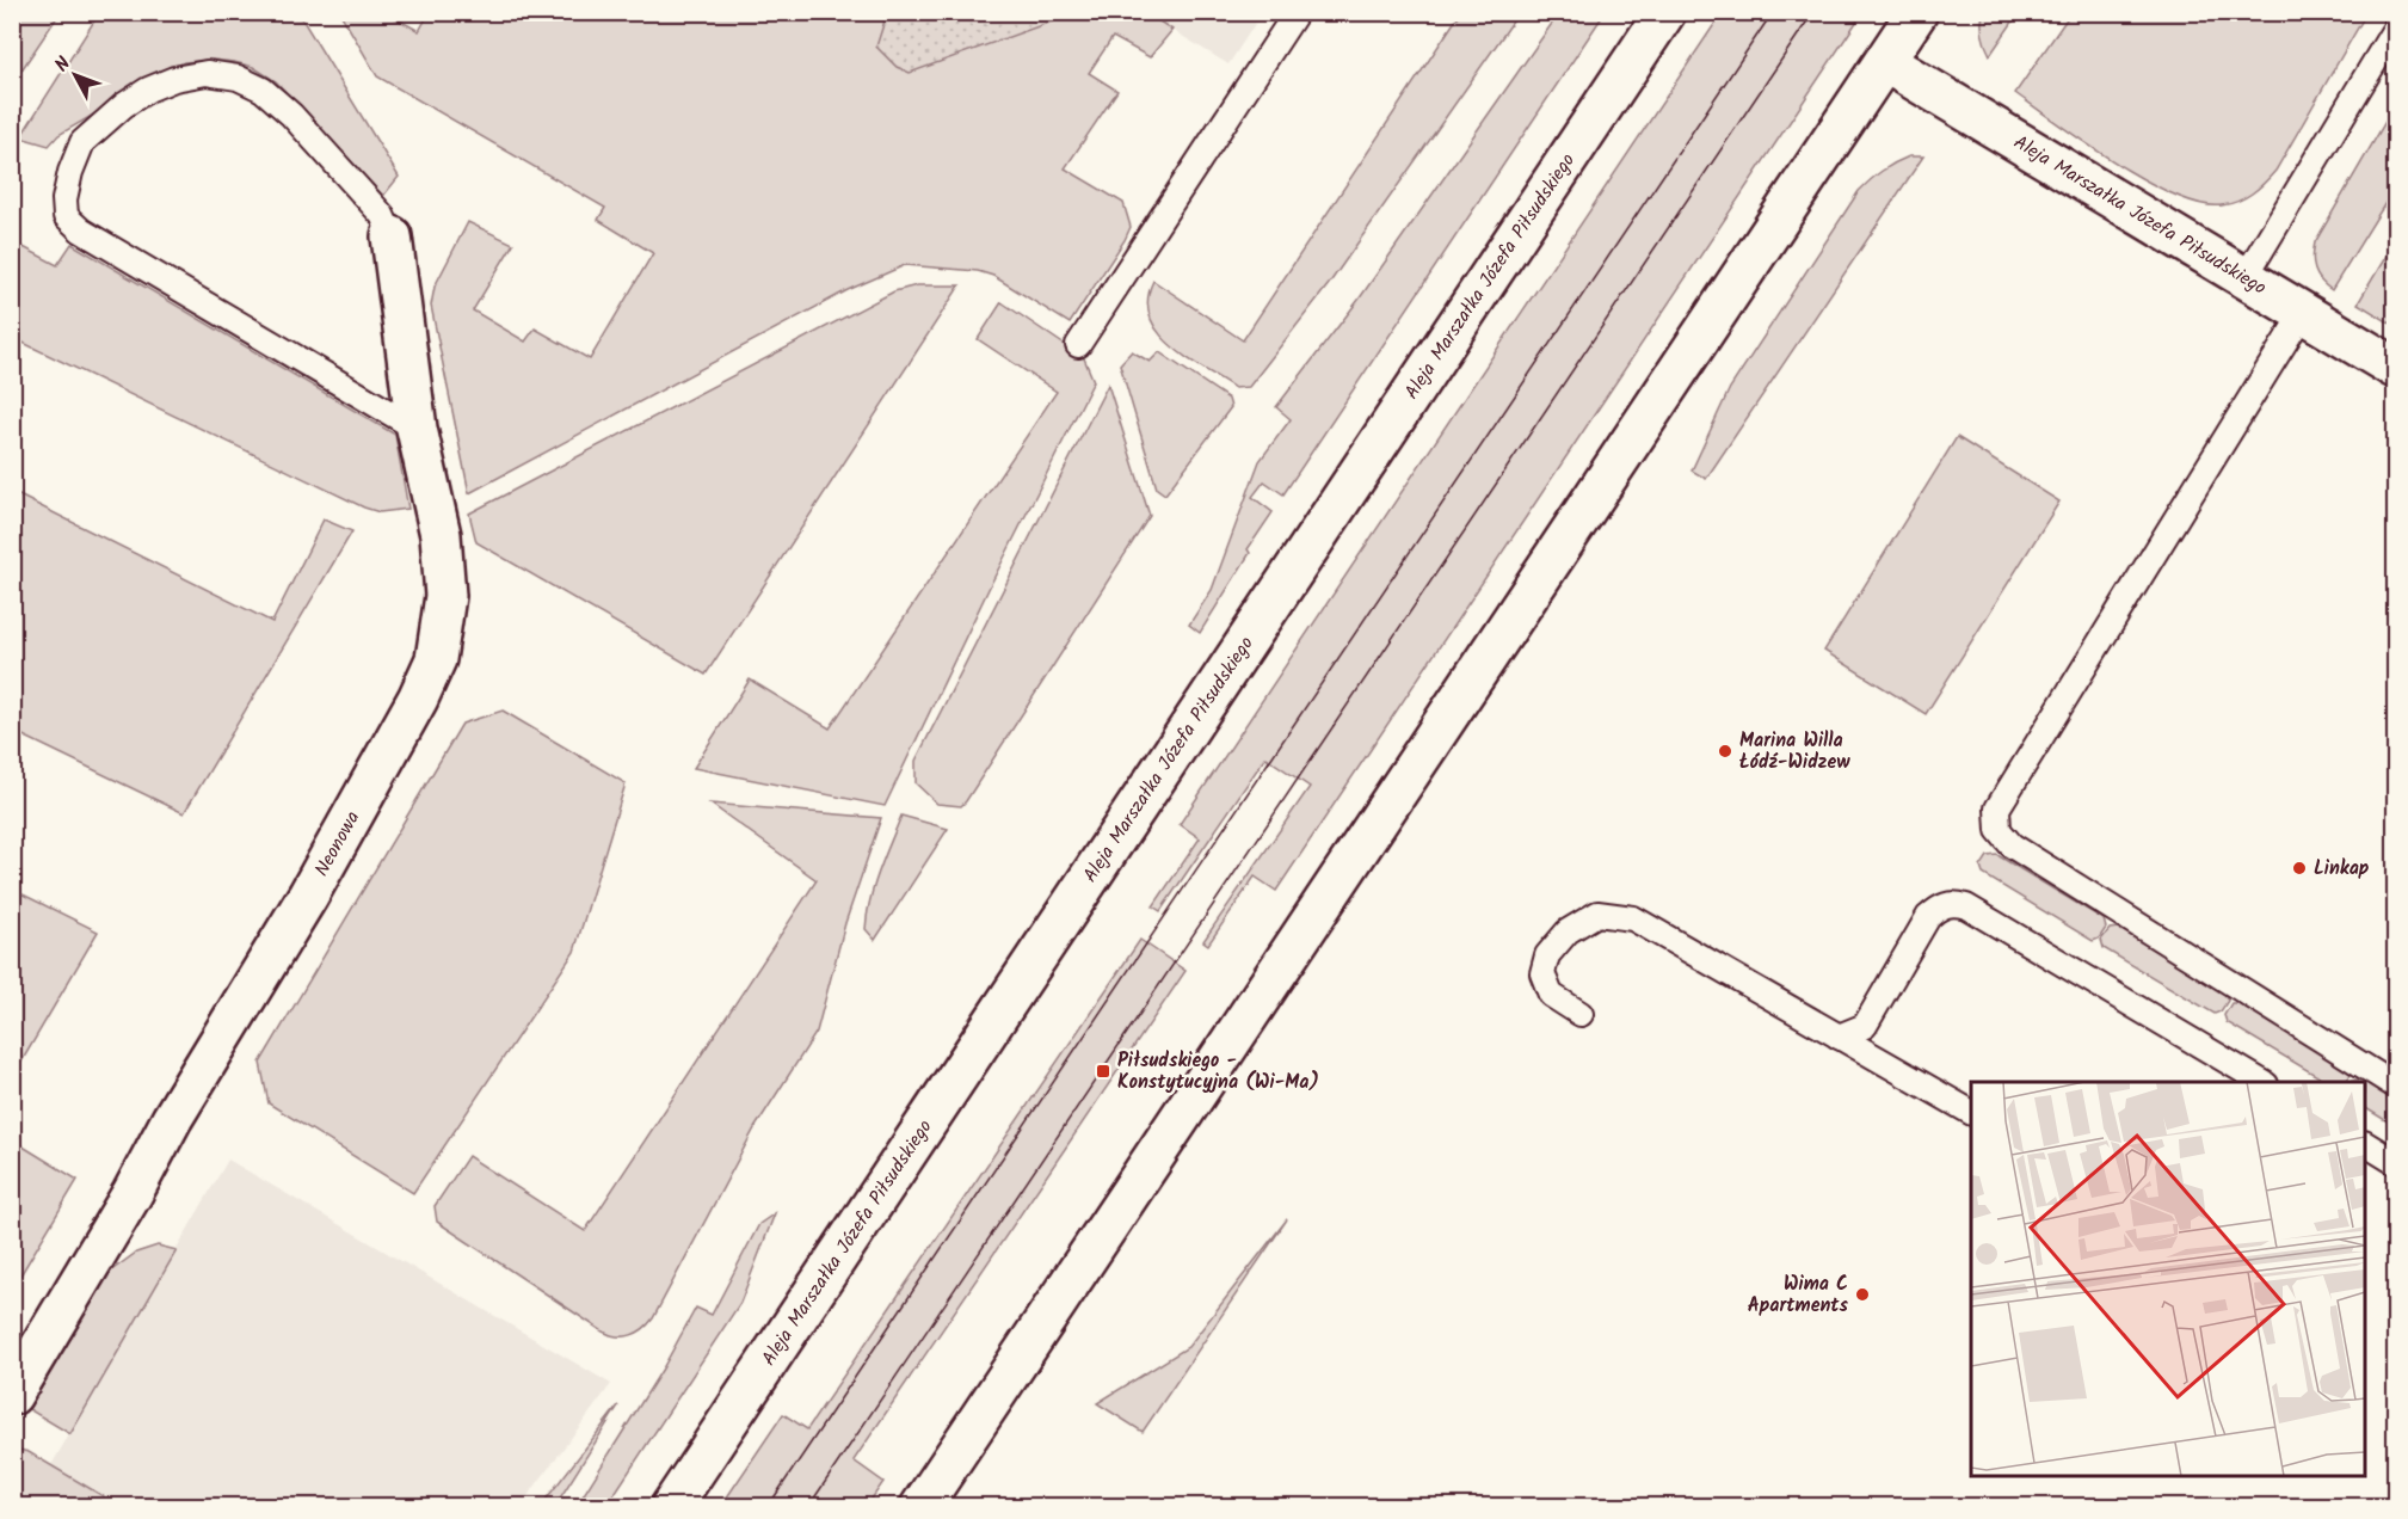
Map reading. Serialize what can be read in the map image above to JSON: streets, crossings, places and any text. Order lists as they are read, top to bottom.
{
  "streets": {
    "main road": ["Aleja Marszałka Józefa Piłsudskiego", "Neonowa"]
  },
  "places": {
    "other": ["Marina Willa Łódź-Widzew", "Linkap", "Wima C Apartments"],
    "transit": ["Piłsudskiego - Konstytucyjna (Wi-Ma)"]
  },
  "north": "top left"
}
